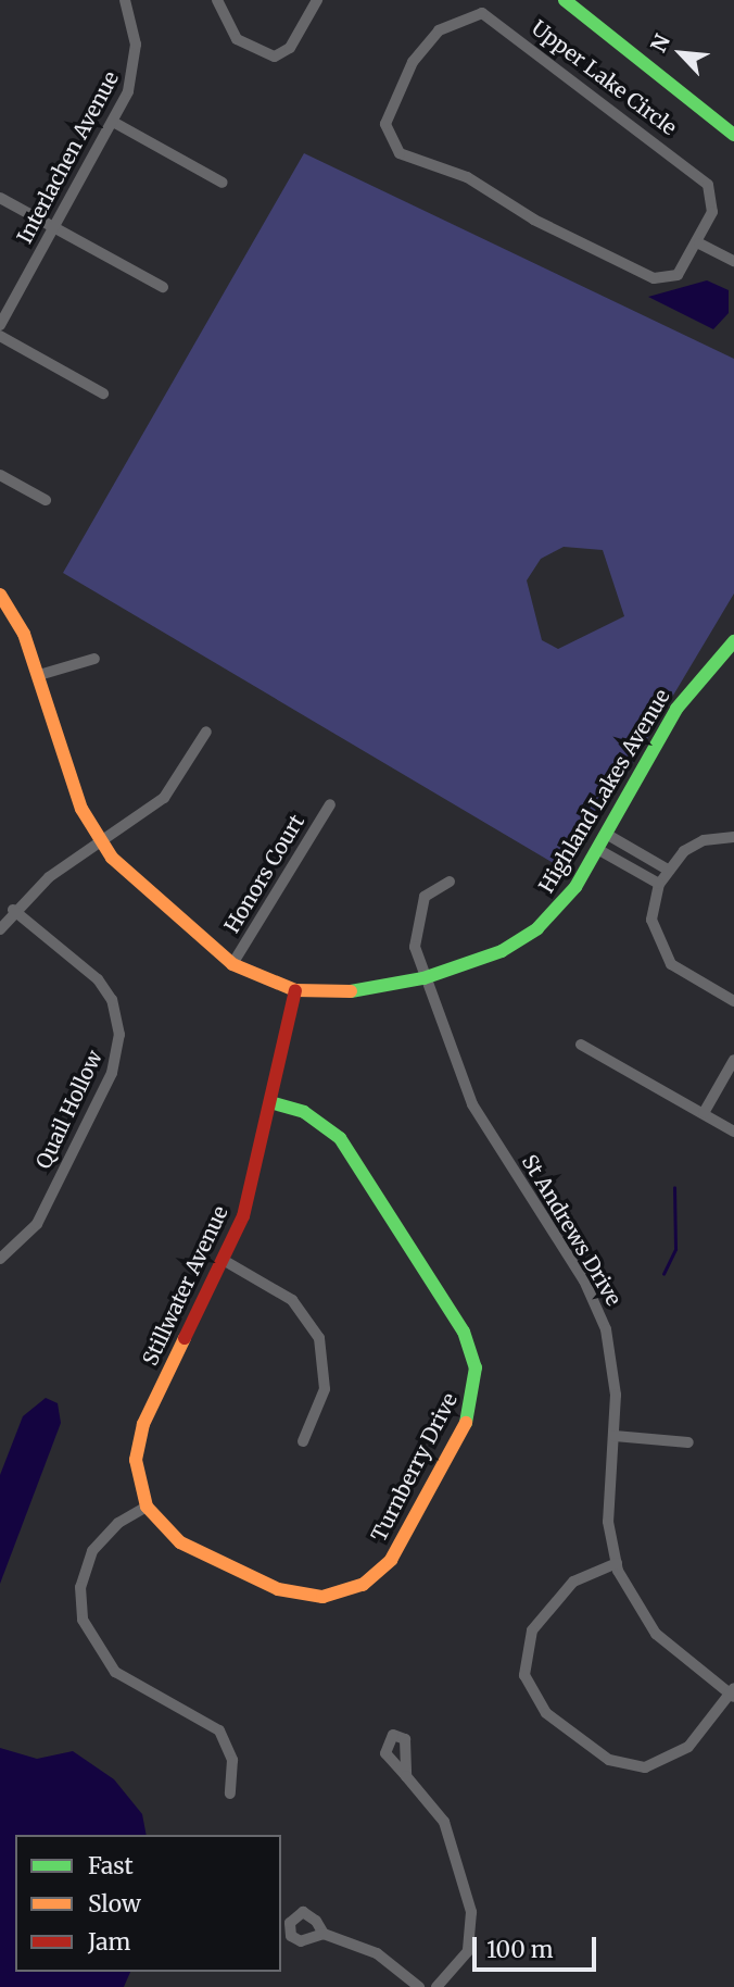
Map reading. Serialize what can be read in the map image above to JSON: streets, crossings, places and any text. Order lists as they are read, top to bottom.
{
  "streets": {
    "street": [
      "Upper Lake Circle",
      "Interlachen Avenue",
      "Highland Lakes Avenue",
      "Honors Court",
      "Quail Hollow",
      "St Andrews Drive",
      "Stillwater Avenue",
      "Turnberry Drive"
    ]
  },
  "crossings": [
    ["Highland Lakes Avenue", "Honors Court"],
    ["Highland Lakes Avenue", "St Andrews Drive"],
    ["Highland Lakes Avenue", "Stillwater Avenue"],
    ["Stillwater Avenue", "Turnberry Drive"]
  ],
  "legend": ["Fast", "Slow", "Jam"],
  "scale_bar": "100 m",
  "north": "top left"
}
